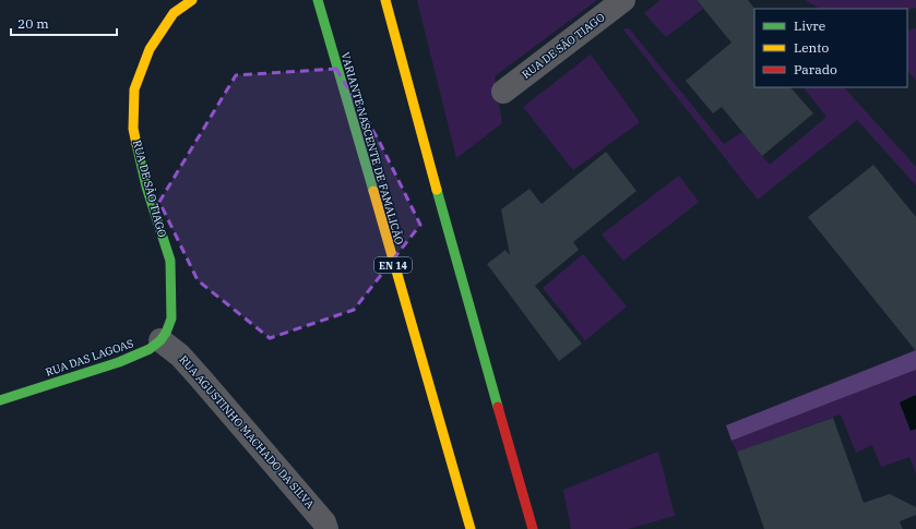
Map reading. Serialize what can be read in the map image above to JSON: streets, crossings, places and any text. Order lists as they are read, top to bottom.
{
  "streets": {
    "main road": [
      "RUA DE SÃO TIAGO",
      "VARIANTE NASCENTE DE FAMALICÃO",
      "EN 14",
      "RUA DAS LAGOAS"
    ],
    "street": ["RUA AGUSTINHO MACHADO DA SILVA"]
  },
  "crossings": [
    ["RUA DE SÃO TIAGO", "RUA DAS LAGOAS"],
    ["RUA DAS LAGOAS", "RUA AGUSTINHO MACHADO DA SILVA"]
  ],
  "legend": ["Livre", "Lento", "Parado"],
  "scale_bar": "20 m"
}
